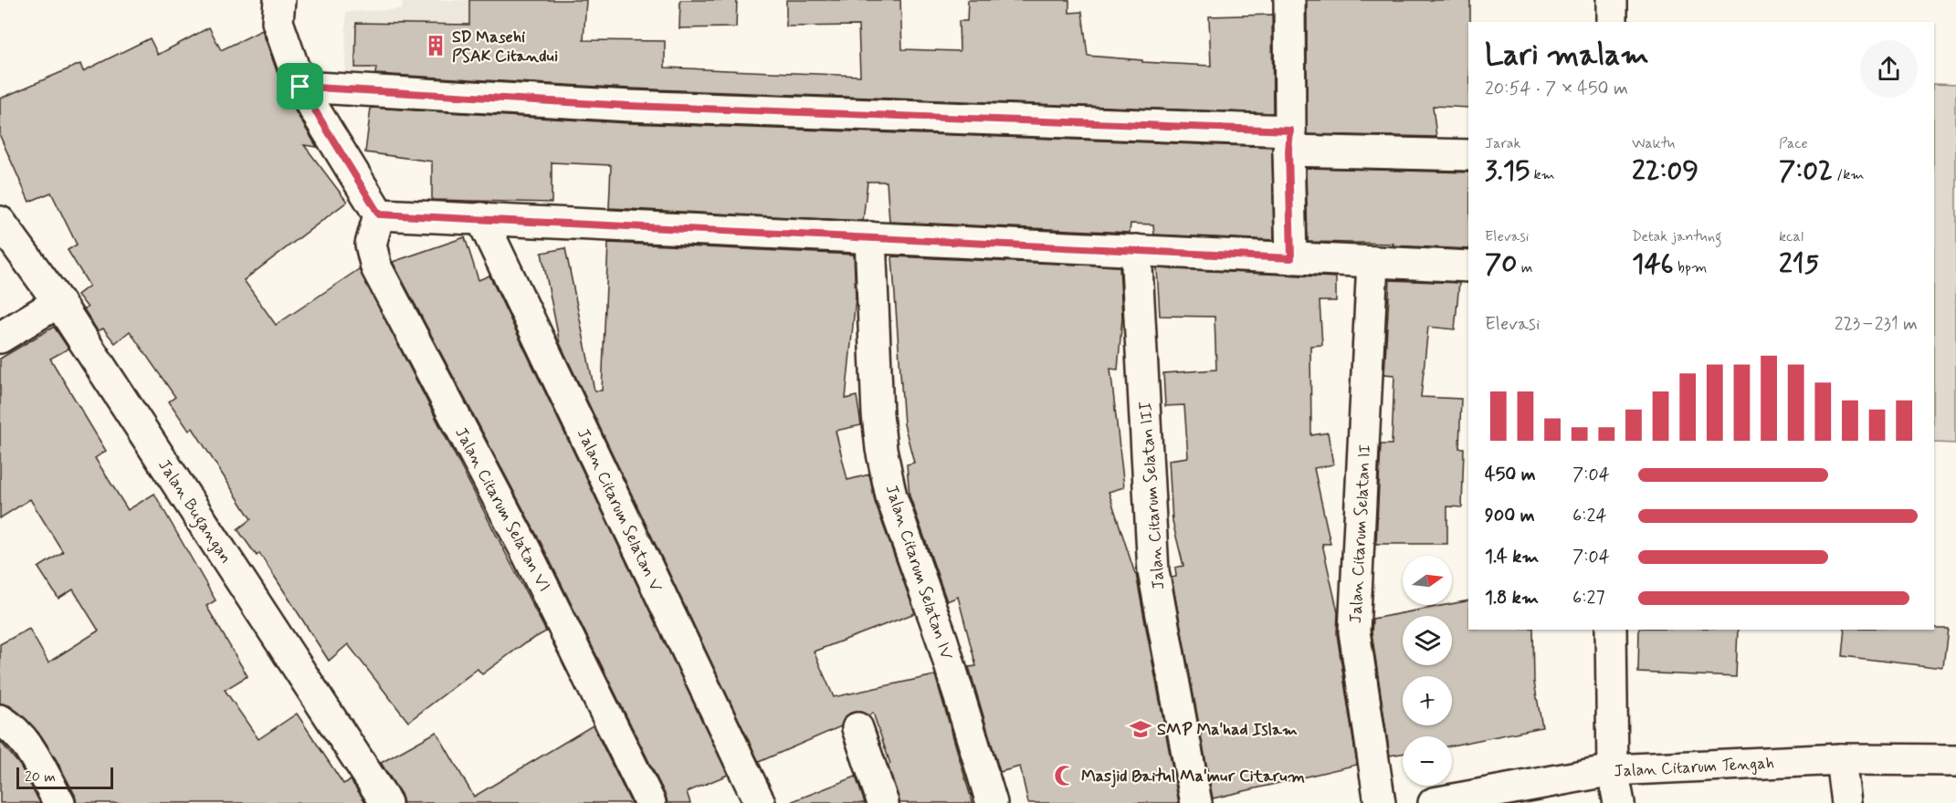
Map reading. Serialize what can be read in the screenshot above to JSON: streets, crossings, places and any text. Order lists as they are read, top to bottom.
{
  "streets": {
    "street": [
      "Jalan Citarum Selatan III",
      "Jalan Citarum Selatan VI",
      "Jalan Citarum Selatan V",
      "Jalan Bugangan",
      "Jalan Citarum Selatan II",
      "Jalan Citarum Selatan IV",
      "Jalan Citarum Tengah"
    ]
  },
  "places": {
    "building": ["SD Masehi PSAK Citandui"],
    "school or university": ["SMP Ma'had Islam"],
    "mosque": ["Masjid Baitul Ma'mur Citarum"]
  },
  "scale_bar": "20 m",
  "north": "right",
  "page": {
    "heading": ["Lari malam", "20:54 · 7 × 450 m"],
    "stats": [
      ["Jarak", "3.15 km"],
      ["Waktu", "22:09"],
      ["Pace", "7:02 /km"],
      ["Elevasi", "70 m"],
      ["Detak jantung", "146 bpm"],
      ["kcal", "215"]
    ],
    "chart": ["Elevasi", "223–231 m"],
    "list": [
      {
        "name": "450 m",
        "note": "7:04"
      },
      {
        "name": "900 m",
        "note": "6:24"
      },
      {
        "name": "1.4 km",
        "note": "7:04"
      },
      {
        "name": "1.8 km",
        "note": "6:27"
      }
    ],
    "map_buttons": ["+", "−"],
    "scale": "20 m"
  }
}
